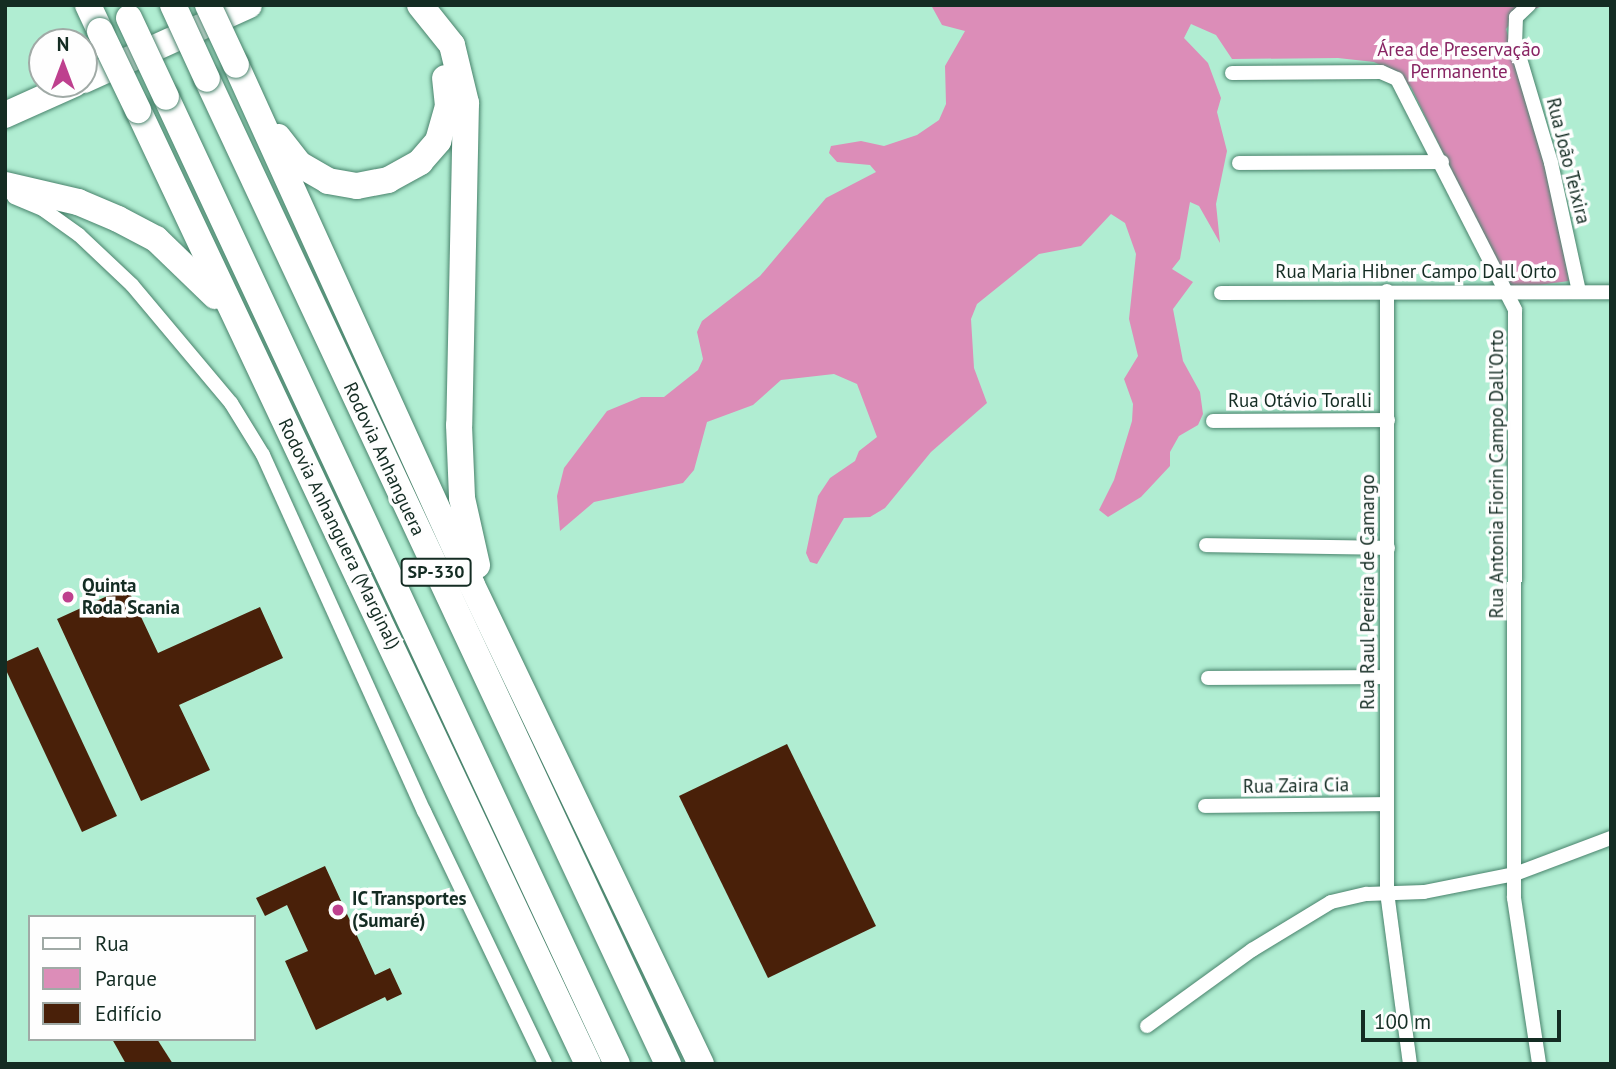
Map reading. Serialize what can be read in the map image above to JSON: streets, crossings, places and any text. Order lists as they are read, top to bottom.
{
  "streets": {
    "highway": ["Rodovia Anhanguera", "Rodovia Anhanguera (Marginal)", "SP-330"],
    "street": [
      "Rua João Teixira",
      "Rua Maria Hibner Campo Dall Orto",
      "Rua Otávio Toralli",
      "Rua Antonia Fiorin Campo Dall'Orto",
      "Rua Raul Pereira de Camargo",
      "Rua Zaira Cia"
    ]
  },
  "crossings": [
    ["Rua João Teixira", "Rua Maria Hibner Campo Dall Orto"],
    ["Rua Maria Hibner Campo Dall Orto", "Rua Antonia Fiorin Campo Dall'Orto"],
    ["Rua Maria Hibner Campo Dall Orto", "Rua Raul Pereira de Camargo"],
    ["Rua Otávio Toralli", "Rua Raul Pereira de Camargo"],
    ["Rua Raul Pereira de Camargo", "Rua Zaira Cia"]
  ],
  "parks": ["Área de Preservação Permanente"],
  "places": ["Quinta Roda Scania", "IC Transportes (Sumaré)"],
  "legend": ["Rua", "Parque", "Edifício"],
  "scale_bar": "100 m",
  "north": "top"
}
